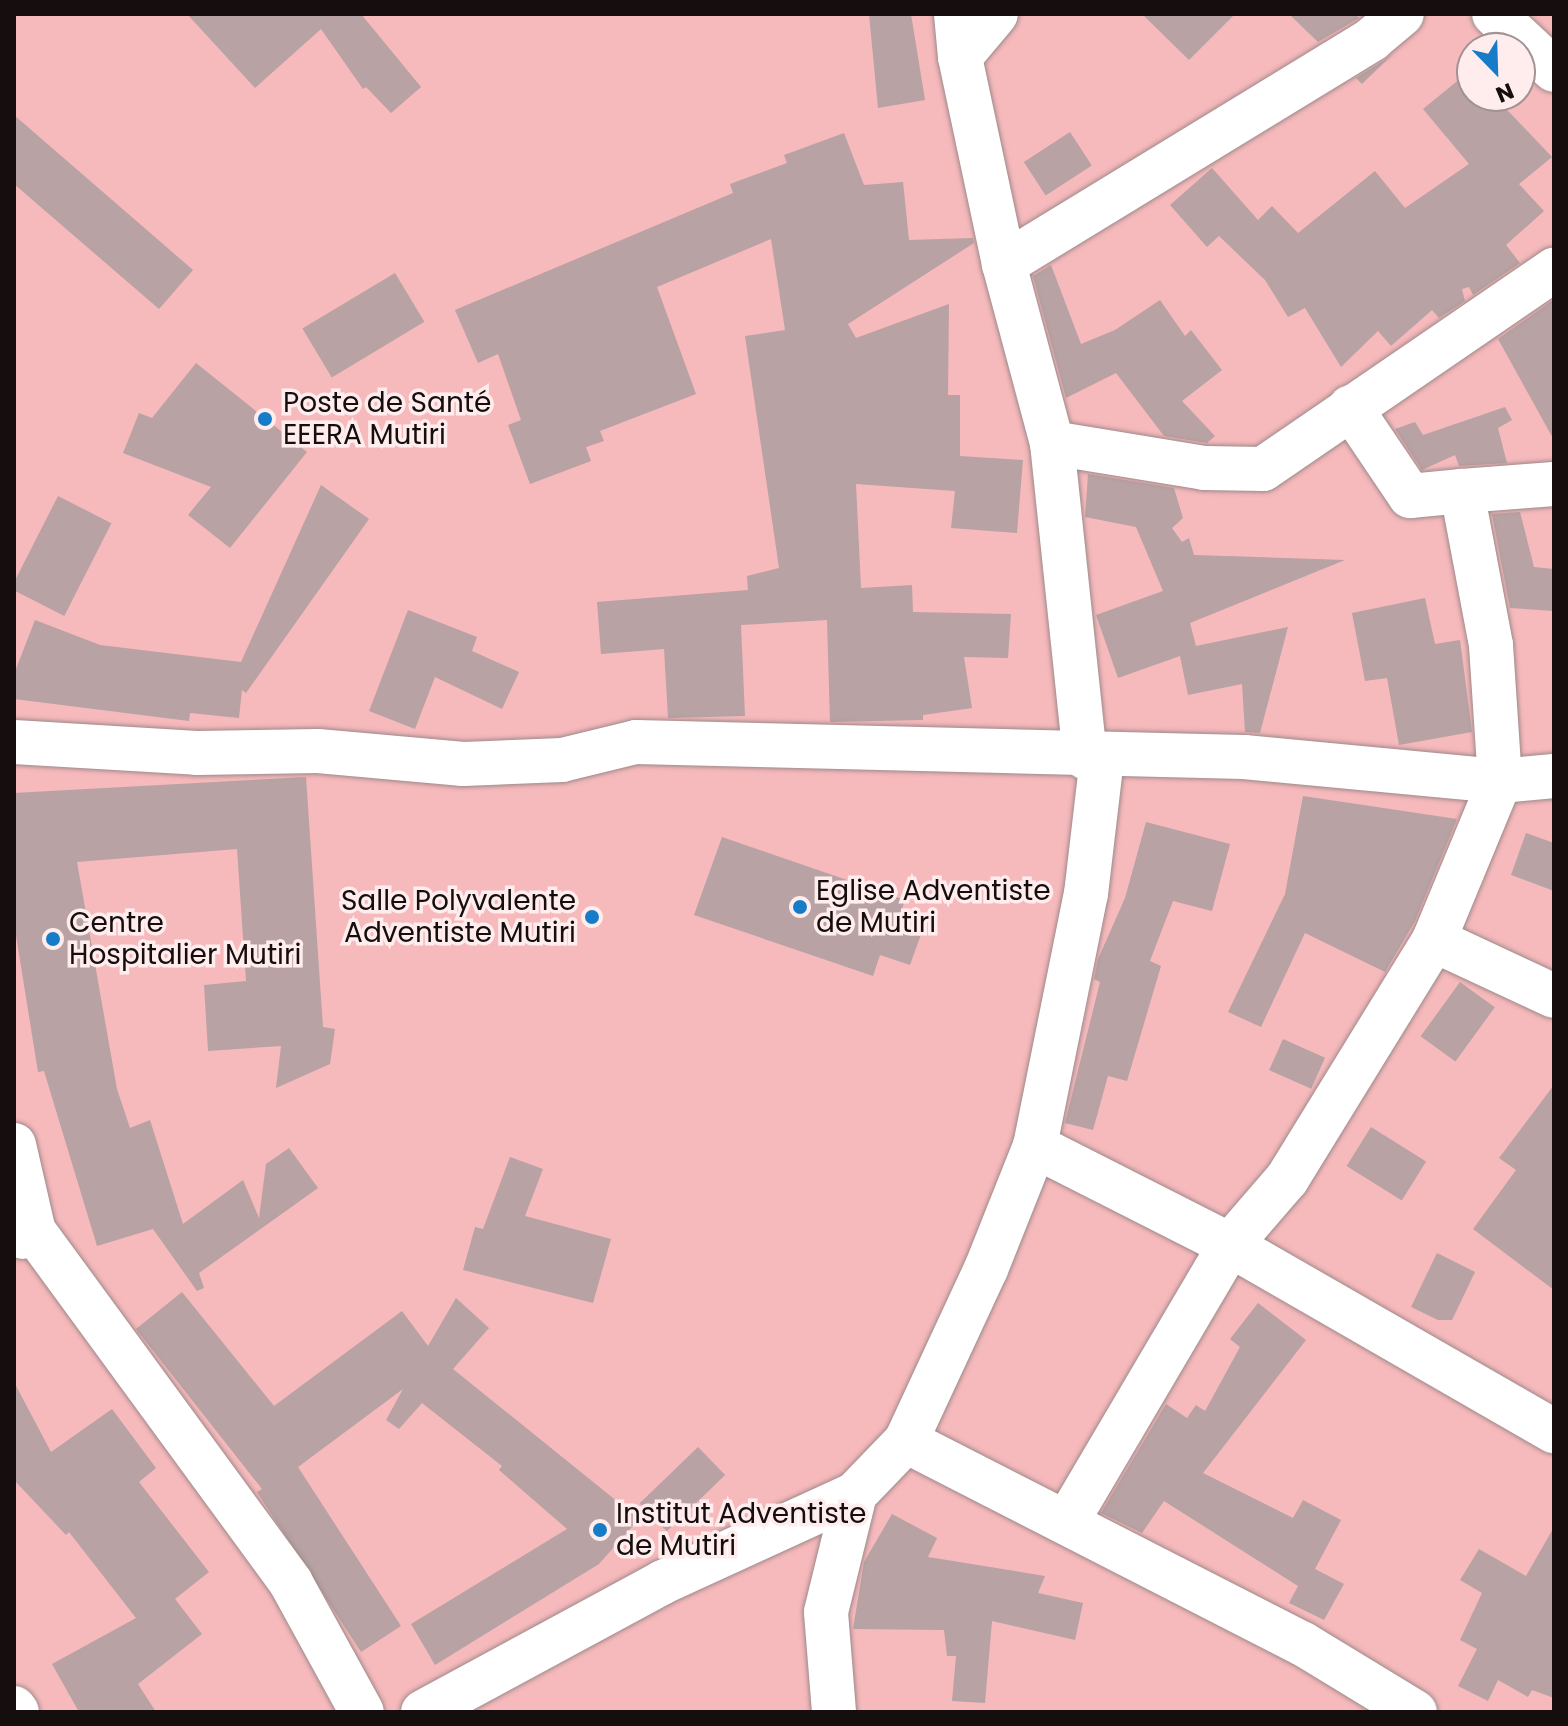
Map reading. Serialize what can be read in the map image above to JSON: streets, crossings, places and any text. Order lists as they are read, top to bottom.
{
  "places": [
    "Poste de Santé EEERA Mutiri",
    "Eglise Adventiste de Mutiri",
    "Salle Polyvalente Adventiste Mutiri",
    "Centre Hospitalier Mutiri",
    "Institut Adventiste de Mutiri"
  ],
  "north": "bottom right"
}
